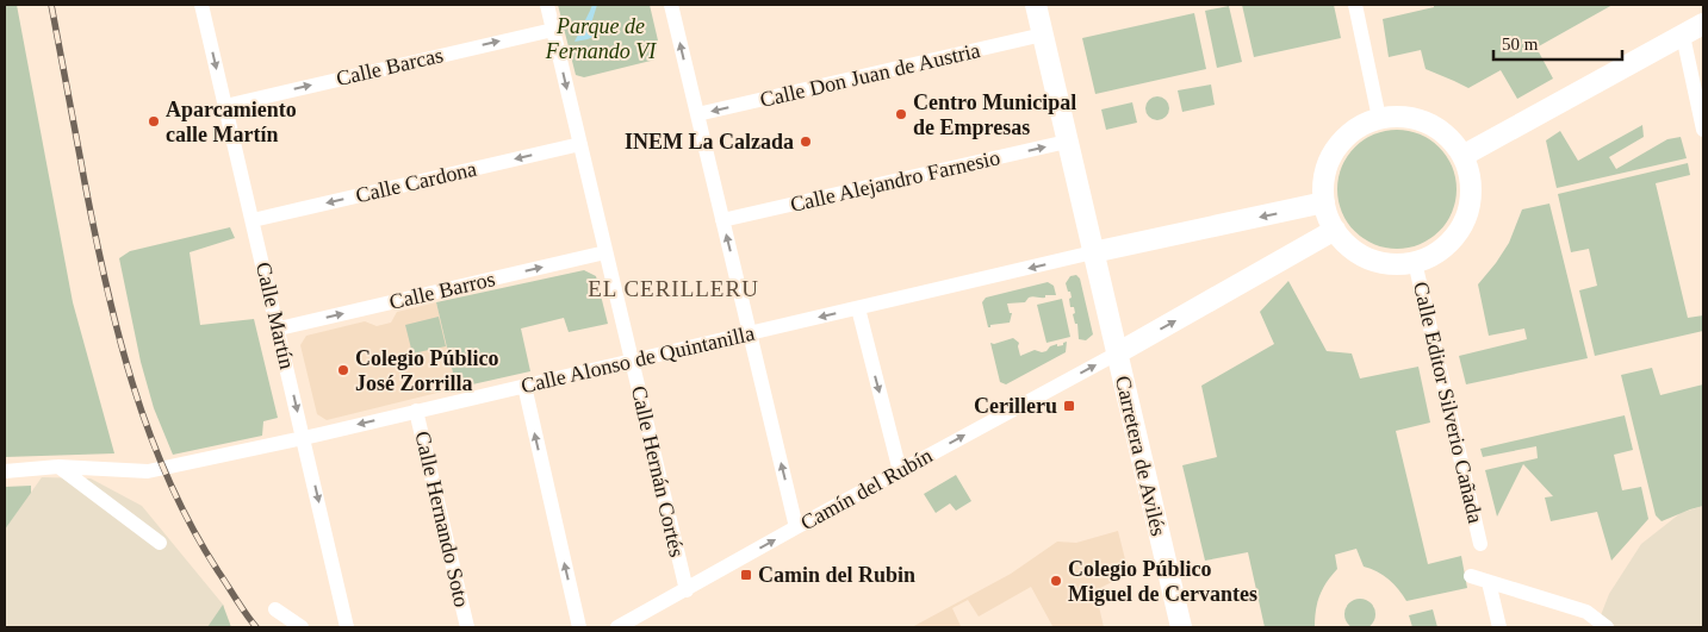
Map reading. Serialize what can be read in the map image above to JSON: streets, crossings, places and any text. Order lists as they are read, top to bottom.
{
  "streets": {
    "street": [
      "Calle Barcas",
      "Calle Don Juan de Austria",
      "Calle Alejandro Farnesio",
      "Calle Cardona",
      "Calle Barros",
      "Calle Martín",
      "Calle Alonso de Quintanilla",
      "Calle Editor Silverio Cañada",
      "Carretera de Avilés",
      "Calle Hernán Cortés",
      "Camín del Rubín",
      "Calle Hernando Soto"
    ]
  },
  "crossings": [
    ["Calle Barcas", "Calle Martín"],
    ["Calle Barcas", "Calle Hernán Cortés"],
    ["Calle Don Juan de Austria", "Carretera de Avilés"],
    ["Calle Alejandro Farnesio", "Carretera de Avilés"],
    ["Calle Cardona", "Calle Martín"],
    ["Calle Cardona", "Calle Hernán Cortés"],
    ["Calle Barros", "Calle Martín"],
    ["Calle Barros", "Calle Hernán Cortés"],
    ["Calle Martín", "Calle Alonso de Quintanilla"],
    ["Calle Alonso de Quintanilla", "Carretera de Avilés"],
    ["Calle Alonso de Quintanilla", "Calle Hernán Cortés"],
    ["Calle Alonso de Quintanilla", "Calle Hernando Soto"],
    ["Carretera de Avilés", "Camín del Rubín"],
    ["Calle Hernán Cortés", "Camín del Rubín"]
  ],
  "one_way": [
    "Calle Barcas",
    "Calle Don Juan de Austria",
    "Calle Alejandro Farnesio",
    "Calle Cardona",
    "Calle Barros",
    "Calle Martín",
    "Calle Alonso de Quintanilla",
    "Camín del Rubín"
  ],
  "districts": ["EL CERILLERU"],
  "parks": ["Parque de Fernando VI"],
  "places": {
    "other": [
      "Centro Municipal de Empresas",
      "Aparcamiento calle Martín",
      "INEM La Calzada",
      "Colegio Público José Zorrilla",
      "Colegio Público Miguel de Cervantes"
    ],
    "transit": ["Cerilleru", "Camin del Rubin"]
  },
  "scale_bar": "50 m"
}
